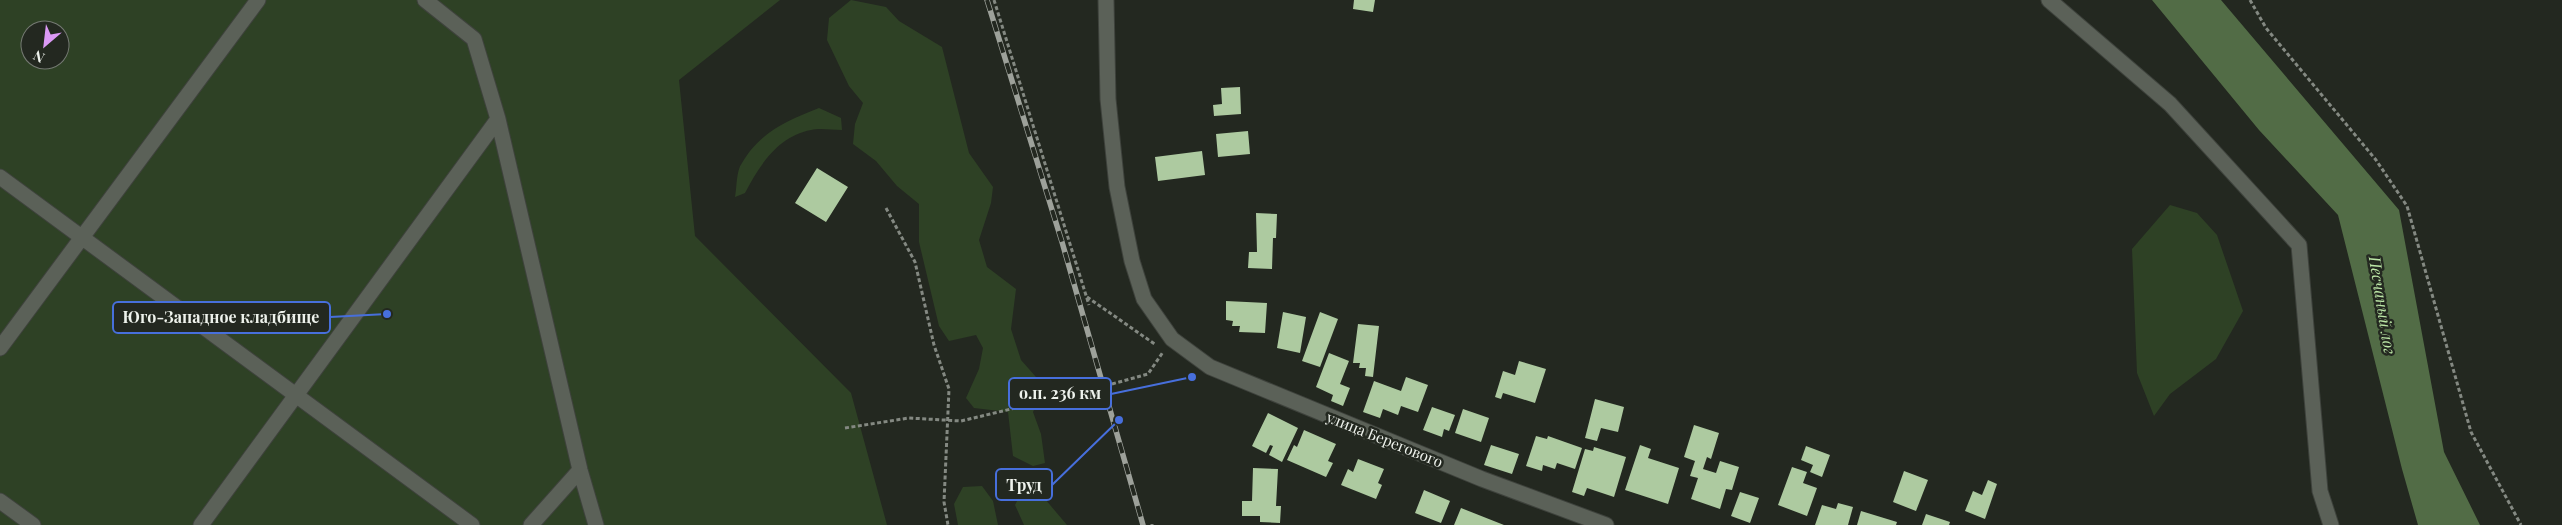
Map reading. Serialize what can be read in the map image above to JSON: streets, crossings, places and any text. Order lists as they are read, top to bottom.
{
  "streets": {
    "street": ["улица Берегового"]
  },
  "water": ["Песчаный лог"],
  "places": ["Юго-Западное кладбище", "о.п. 236 км", "Труд"],
  "north": "bottom left"
}
